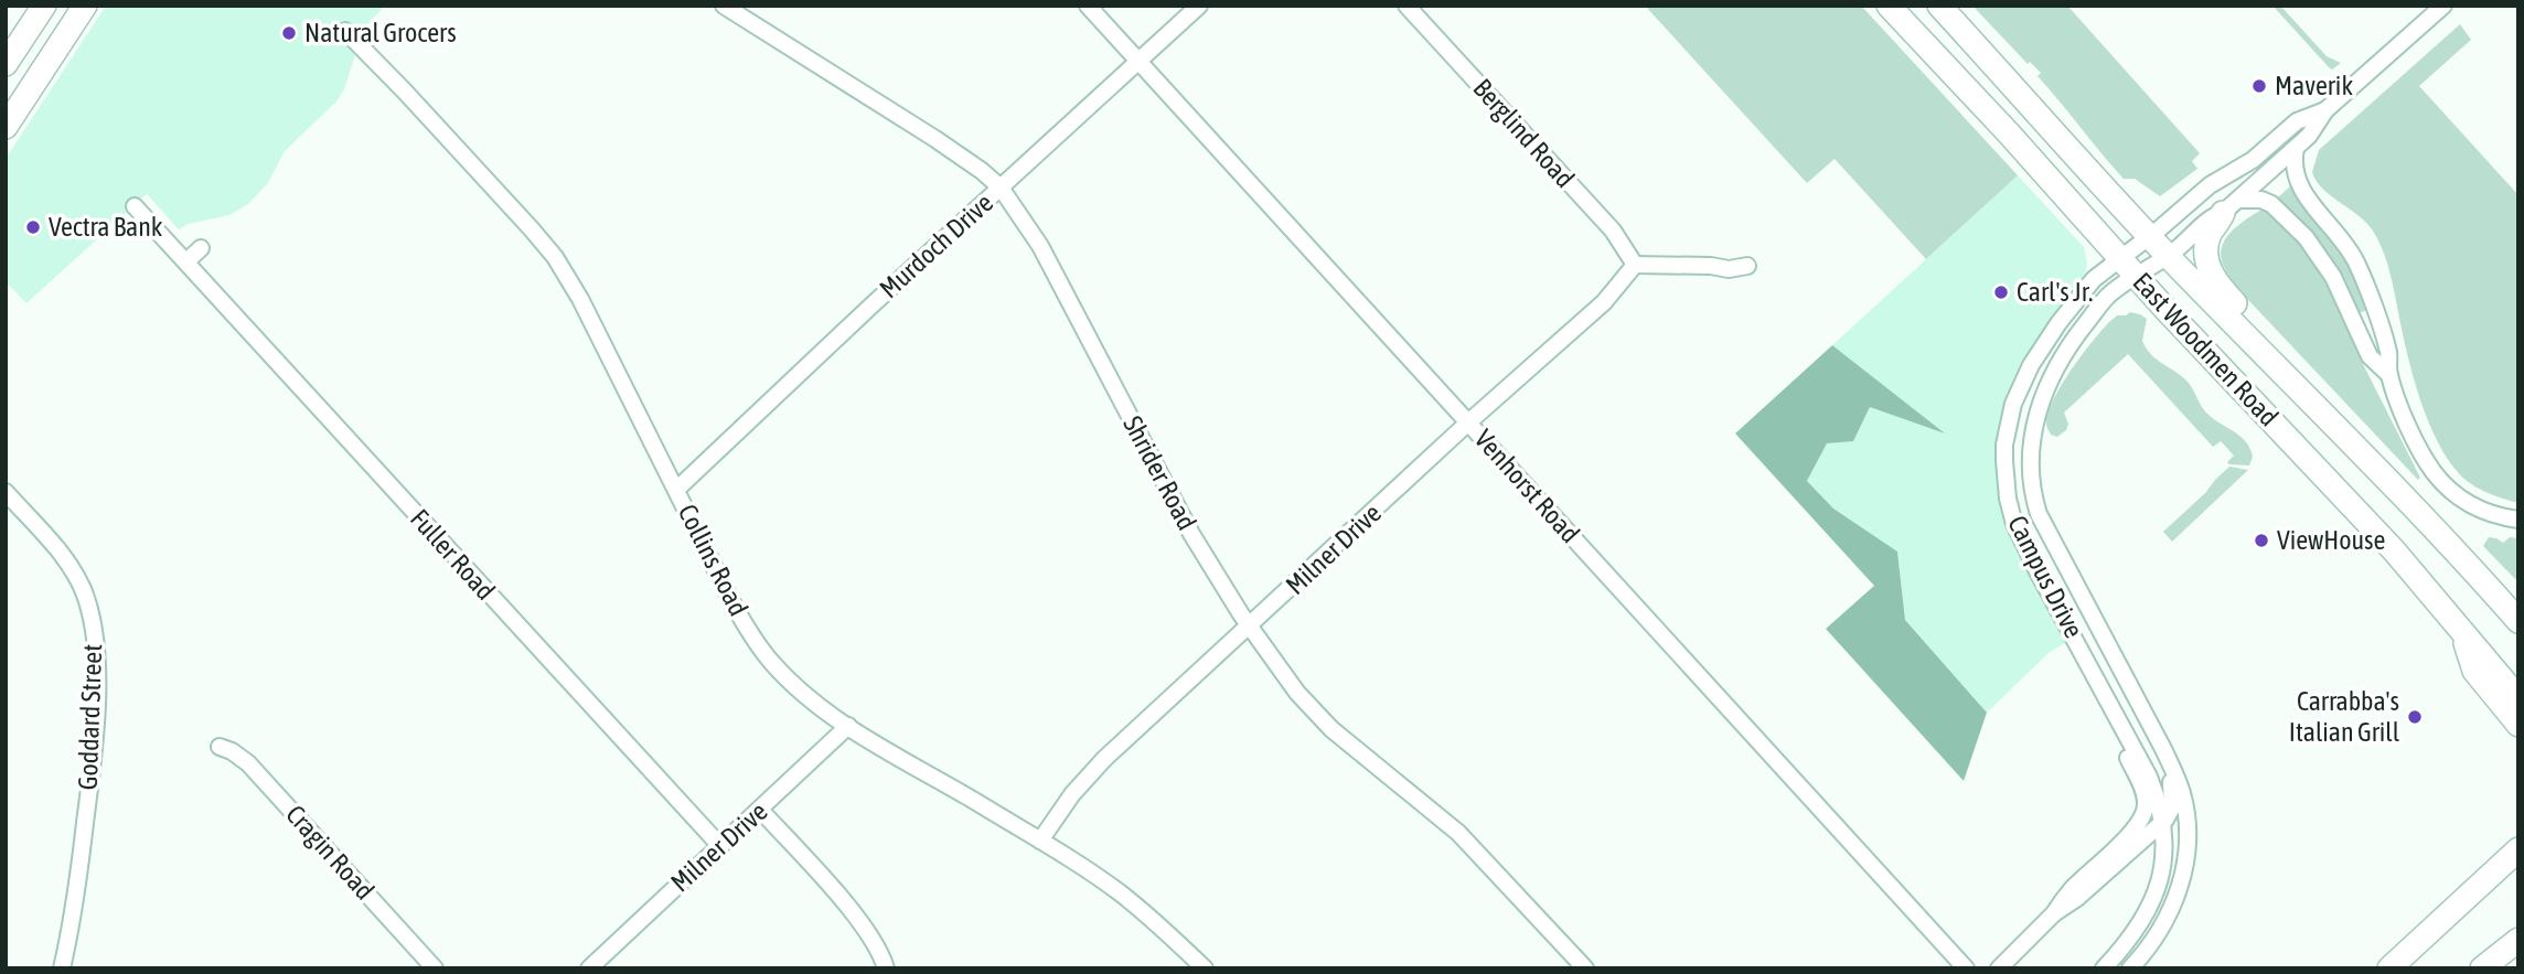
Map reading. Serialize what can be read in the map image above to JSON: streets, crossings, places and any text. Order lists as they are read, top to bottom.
{
  "streets": {
    "highway": ["East Woodmen Road"],
    "street": [
      "Berglind Road",
      "Murdoch Drive",
      "Shrider Road",
      "Venhorst Road",
      "Milner Drive",
      "Fuller Road",
      "Collins Road",
      "Campus Drive",
      "Goddard Street",
      "Cragin Road"
    ]
  },
  "crossings": [
    ["Berglind Road", "Milner Drive"],
    ["Murdoch Drive", "Shrider Road"],
    ["Murdoch Drive", "Venhorst Road"],
    ["Murdoch Drive", "Collins Road"],
    ["East Woodmen Road", "Campus Drive"],
    ["Shrider Road", "Milner Drive"],
    ["Venhorst Road", "Milner Drive"],
    ["Milner Drive", "Fuller Road"],
    ["Milner Drive", "Collins Road"]
  ],
  "places": [
    "Natural Grocers",
    "Maverik",
    "Vectra Bank",
    "Carl's Jr.",
    "ViewHouse",
    "Carrabba's Italian Grill"
  ]
}
